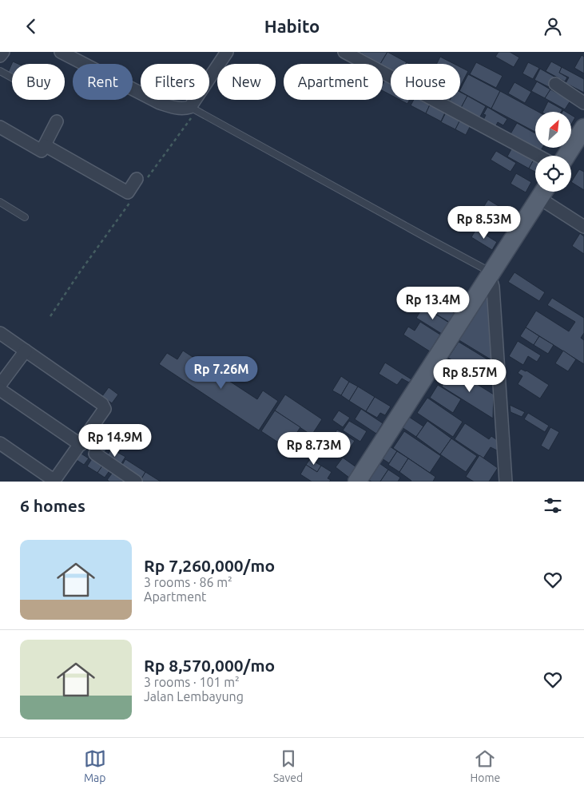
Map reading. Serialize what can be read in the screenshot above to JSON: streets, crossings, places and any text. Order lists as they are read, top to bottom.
{
  "north": "top right",
  "page": {
    "header": "Habito",
    "chip": [
      "Buy",
      "Rent",
      "Filters",
      "New",
      "Apartment",
      "House"
    ],
    "price": [
      "Rp 8.53M",
      "Rp 13.4M",
      "Rp 7.26M",
      "Rp 8.57M",
      "Rp 14.9M",
      "Rp 8.73M"
    ],
    "heading": "6 homes",
    "list": [
      {
        "name": "Rp 7,260,000/mo",
        "note": "3 rooms · 86 m² · Apartment"
      },
      {
        "name": "Rp 8,570,000/mo",
        "note": "3 rooms · 101 m² · Jalan Lembayung"
      }
    ],
    "tabs": ["Map", "Saved", "Home"]
  }
}
